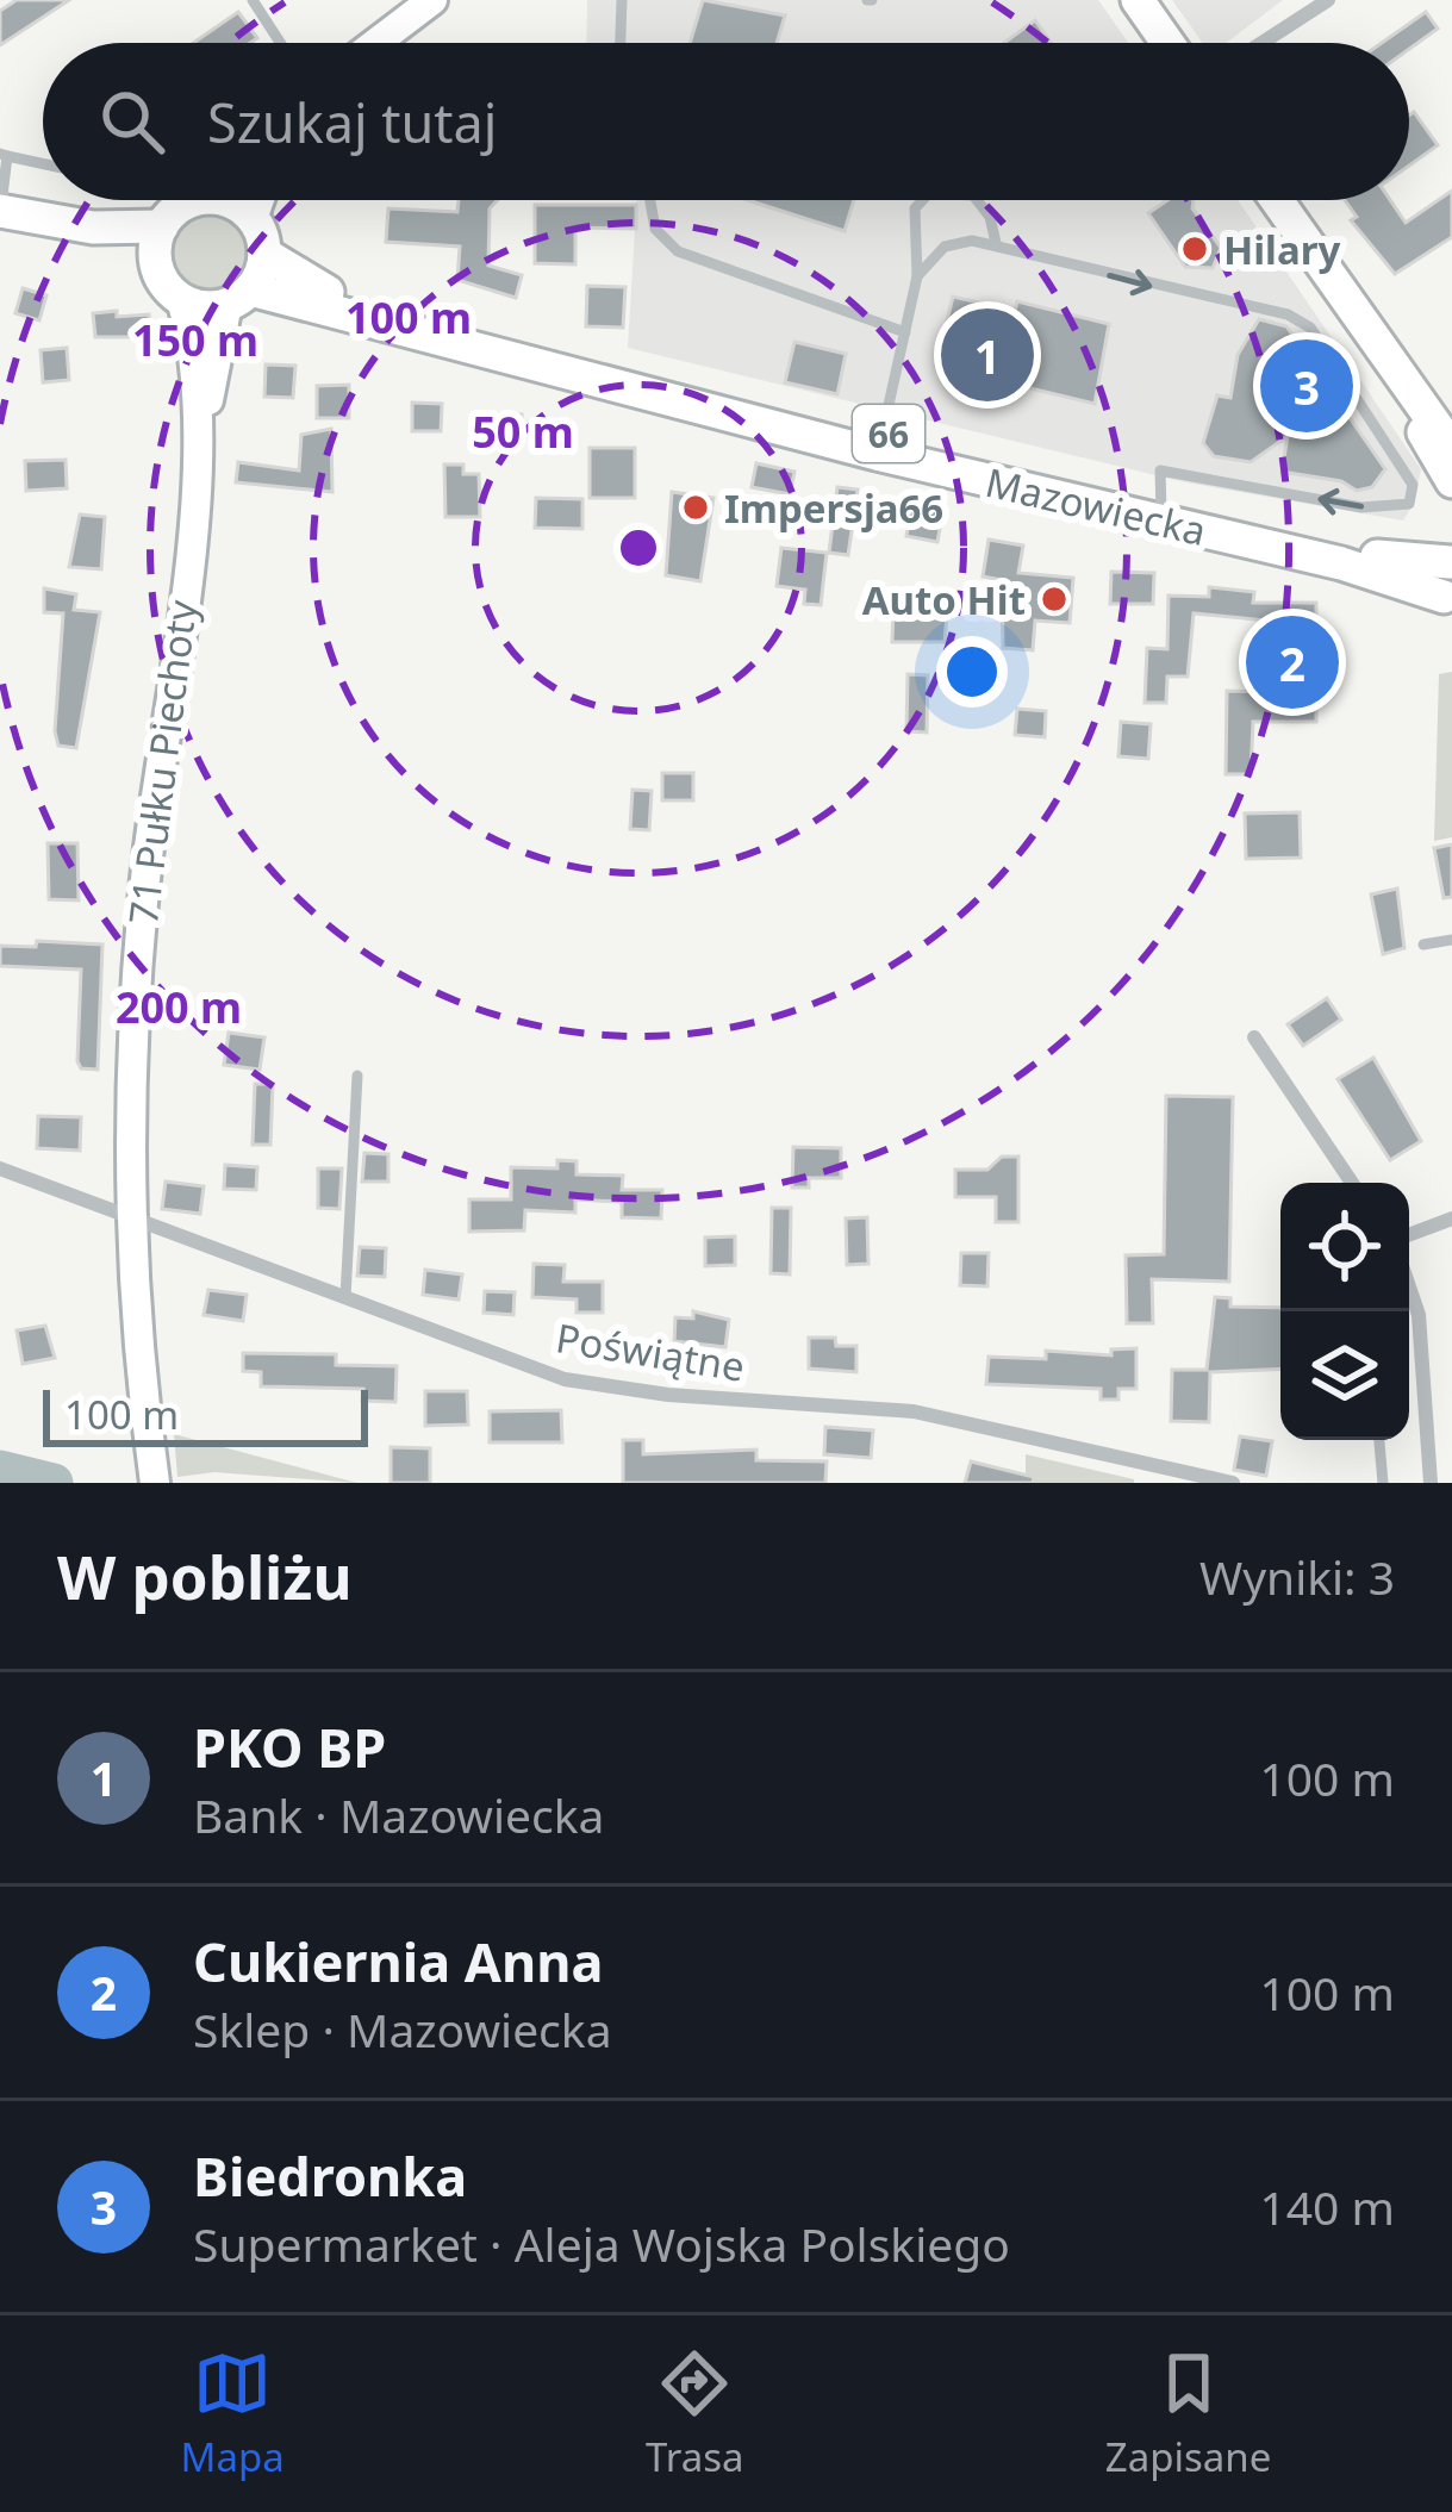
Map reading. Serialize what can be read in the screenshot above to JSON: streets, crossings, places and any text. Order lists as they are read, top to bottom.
{
  "streets": {
    "main road": ["66", "Mazowiecka"],
    "street": ["71 Pułku Piechoty", "Poświątne"]
  },
  "crossings": [
    ["71 Pułku Piechoty", "Poświątne"]
  ],
  "places": ["Hilary", "Impersja66", "Auto Hit"],
  "scale_bar": "100 m",
  "page": {
    "search": "Szukaj tutaj",
    "pins": ["1", "3", "2"],
    "scale": "100 m",
    "heading": ["W pobliżu", "Wyniki: 3"],
    "list": [
      {
        "mark": "1",
        "name": "PKO BP",
        "note": "Bank · Mazowiecka",
        "value": "100 m"
      },
      {
        "mark": "2",
        "name": "Cukiernia Anna",
        "note": "Sklep · Mazowiecka",
        "value": "100 m"
      },
      {
        "mark": "3",
        "name": "Biedronka",
        "note": "Supermarket · Aleja Wojska Polskiego",
        "value": "140 m"
      }
    ],
    "nav": ["Mapa", "Trasa", "Zapisane"]
  },
  "rings": [
    "100 m",
    "150 m",
    "50 m",
    "200 m"
  ]
}
